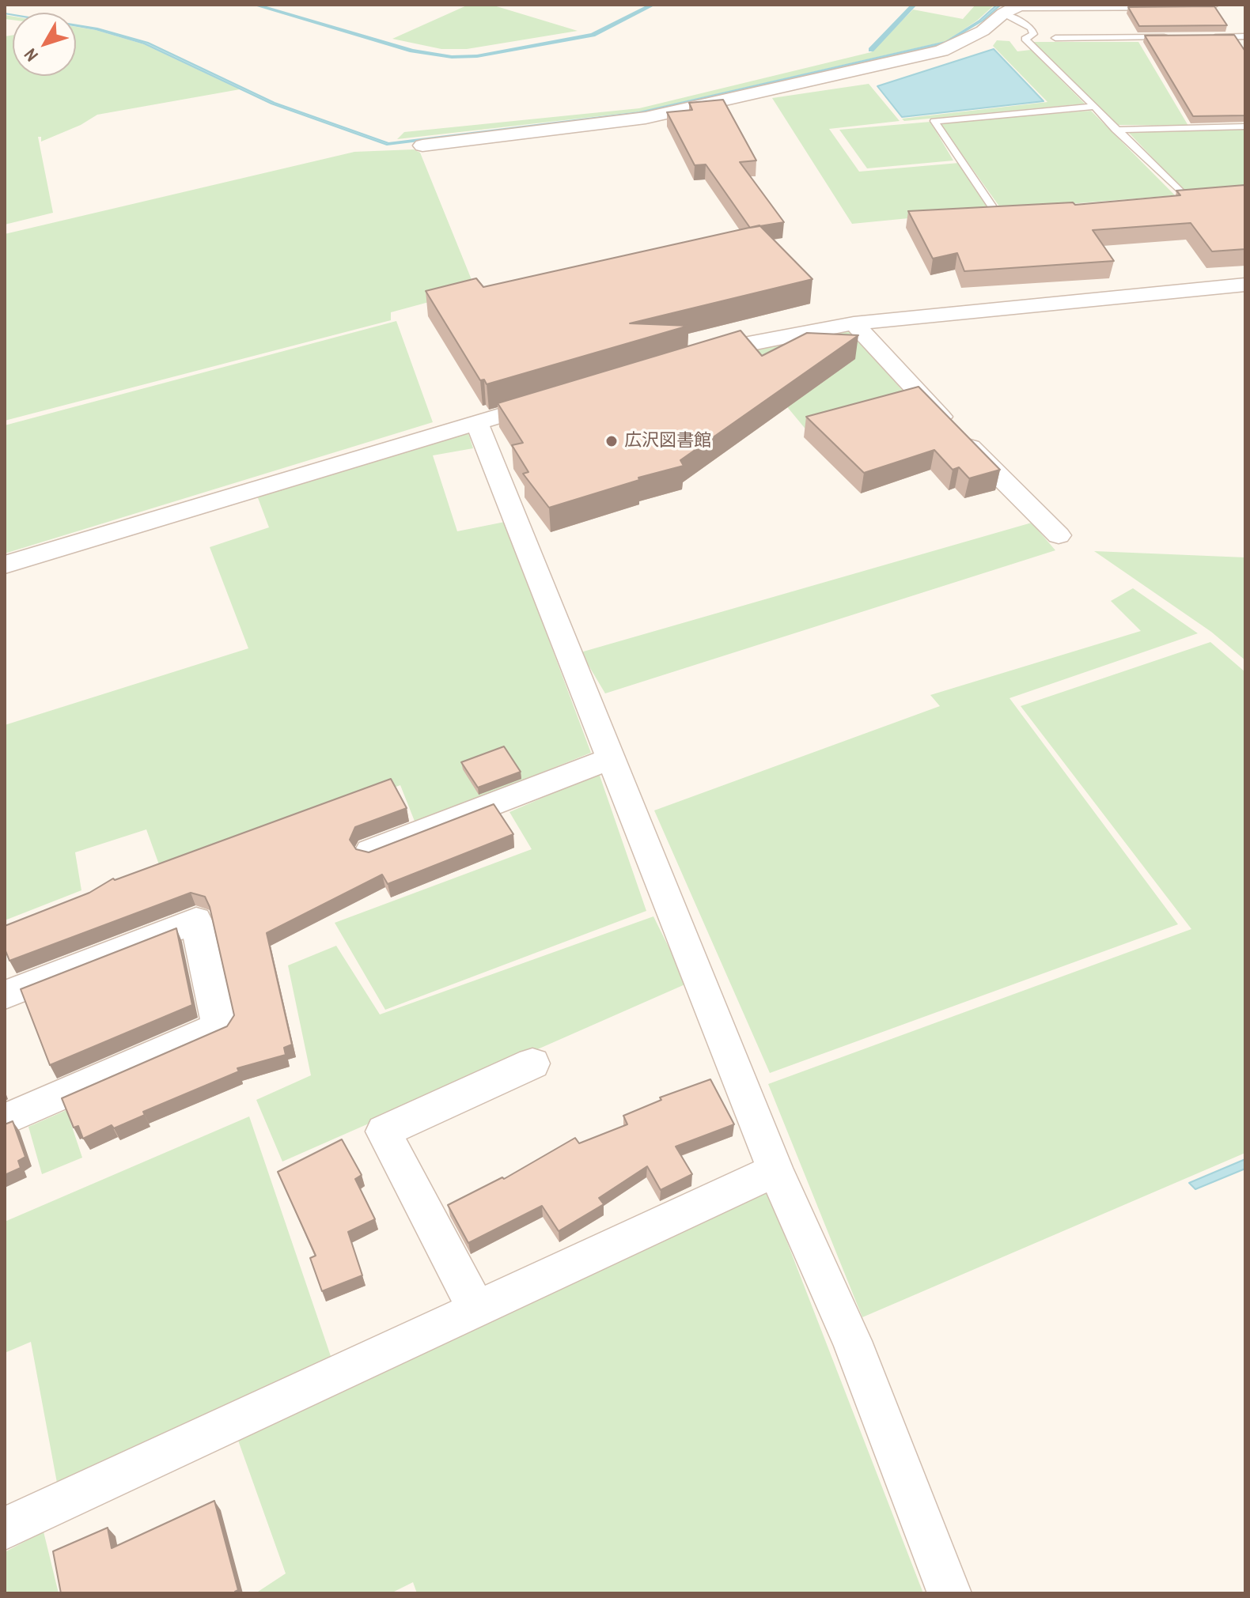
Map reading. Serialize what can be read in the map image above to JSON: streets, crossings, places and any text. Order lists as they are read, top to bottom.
{
  "places": ["広沢図書館"],
  "north": "bottom left"
}
